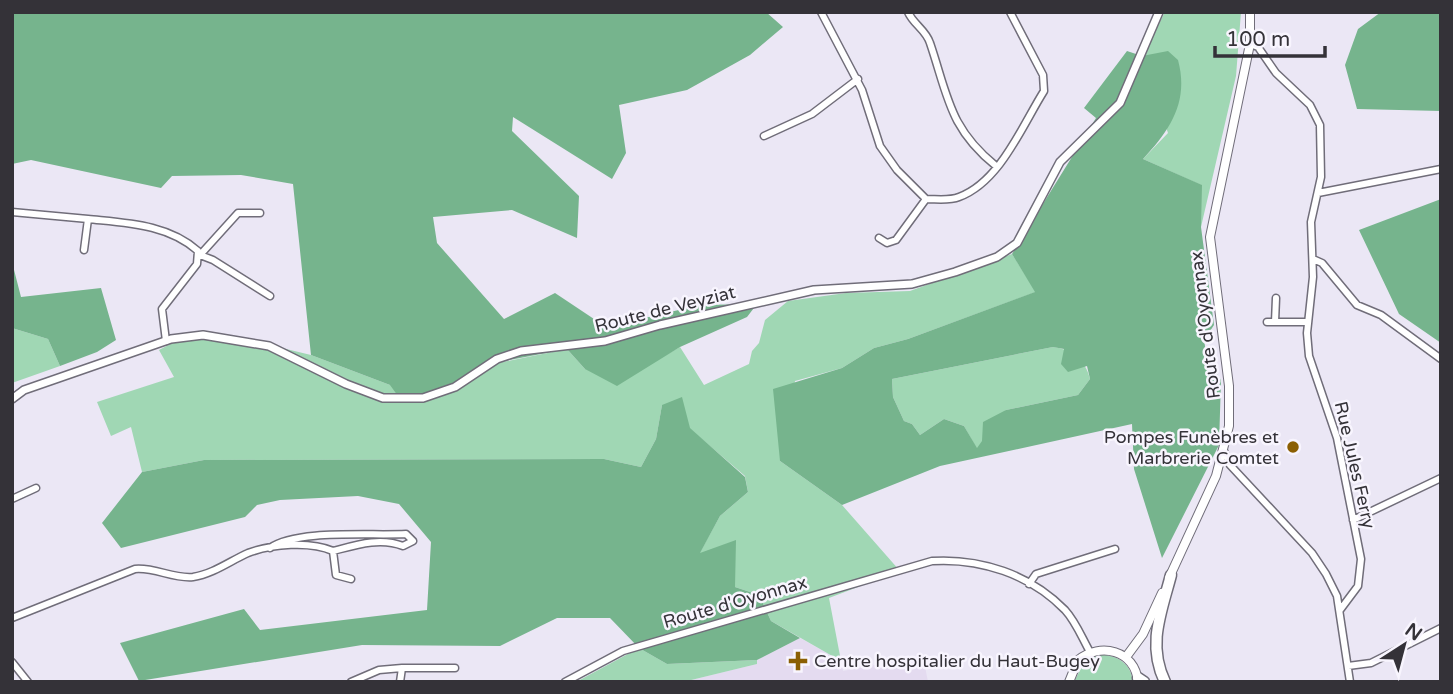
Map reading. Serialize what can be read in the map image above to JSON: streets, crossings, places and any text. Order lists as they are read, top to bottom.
{
  "streets": {
    "main road": ["Route d'Oyonnax"],
    "street": ["Route de Veyziat", "Rue Jules Ferry"]
  },
  "crossings": [
    ["Route d'Oyonnax", "Rue Jules Ferry"]
  ],
  "places": {
    "other": ["Pompes Funèbres et Marbrerie Comtet"],
    "health": ["Centre hospitalier du Haut-Bugey"]
  },
  "scale_bar": "100 m",
  "north": "top right"
}
